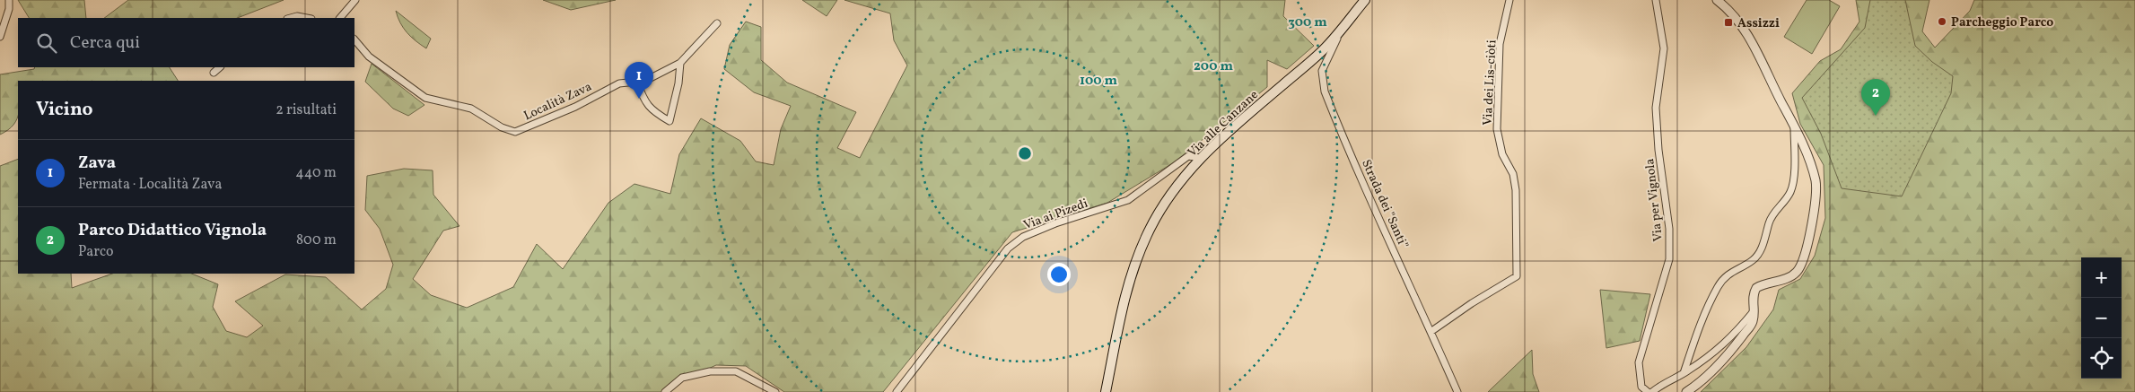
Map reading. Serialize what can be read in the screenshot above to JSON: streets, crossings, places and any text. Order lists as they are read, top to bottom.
{
  "streets": {
    "main road": ["Via alle Canzane"],
    "street": [
      "Via dei Lis-ciòti",
      "Località Zava",
      "Via per Vignola",
      "Strada dei \"Santi\"",
      "Via ai Pizedi"
    ]
  },
  "crossings": [
    ["Via dei Lis-ciòti", "Strada dei \"Santi\""],
    ["Via alle Canzane", "Strada dei \"Santi\""],
    ["Via alle Canzane", "Via ai Pizedi"]
  ],
  "places": {
    "other": ["Parcheggio Parco"],
    "transit": ["Assizzi"]
  },
  "page": {
    "search": "Cerca qui",
    "pins": ["1", "2"],
    "heading": ["Vicino", "2 risultati"],
    "list": [
      {
        "mark": "1",
        "name": "Zava",
        "note": "Fermata · Località Zava",
        "value": "440 m"
      },
      {
        "mark": "2",
        "name": "Parco Didattico Vignola",
        "note": "Parco",
        "value": "800 m"
      }
    ],
    "map_buttons": ["+", "−"]
  },
  "rings": ["300 m", "200 m", "100 m"]
}
